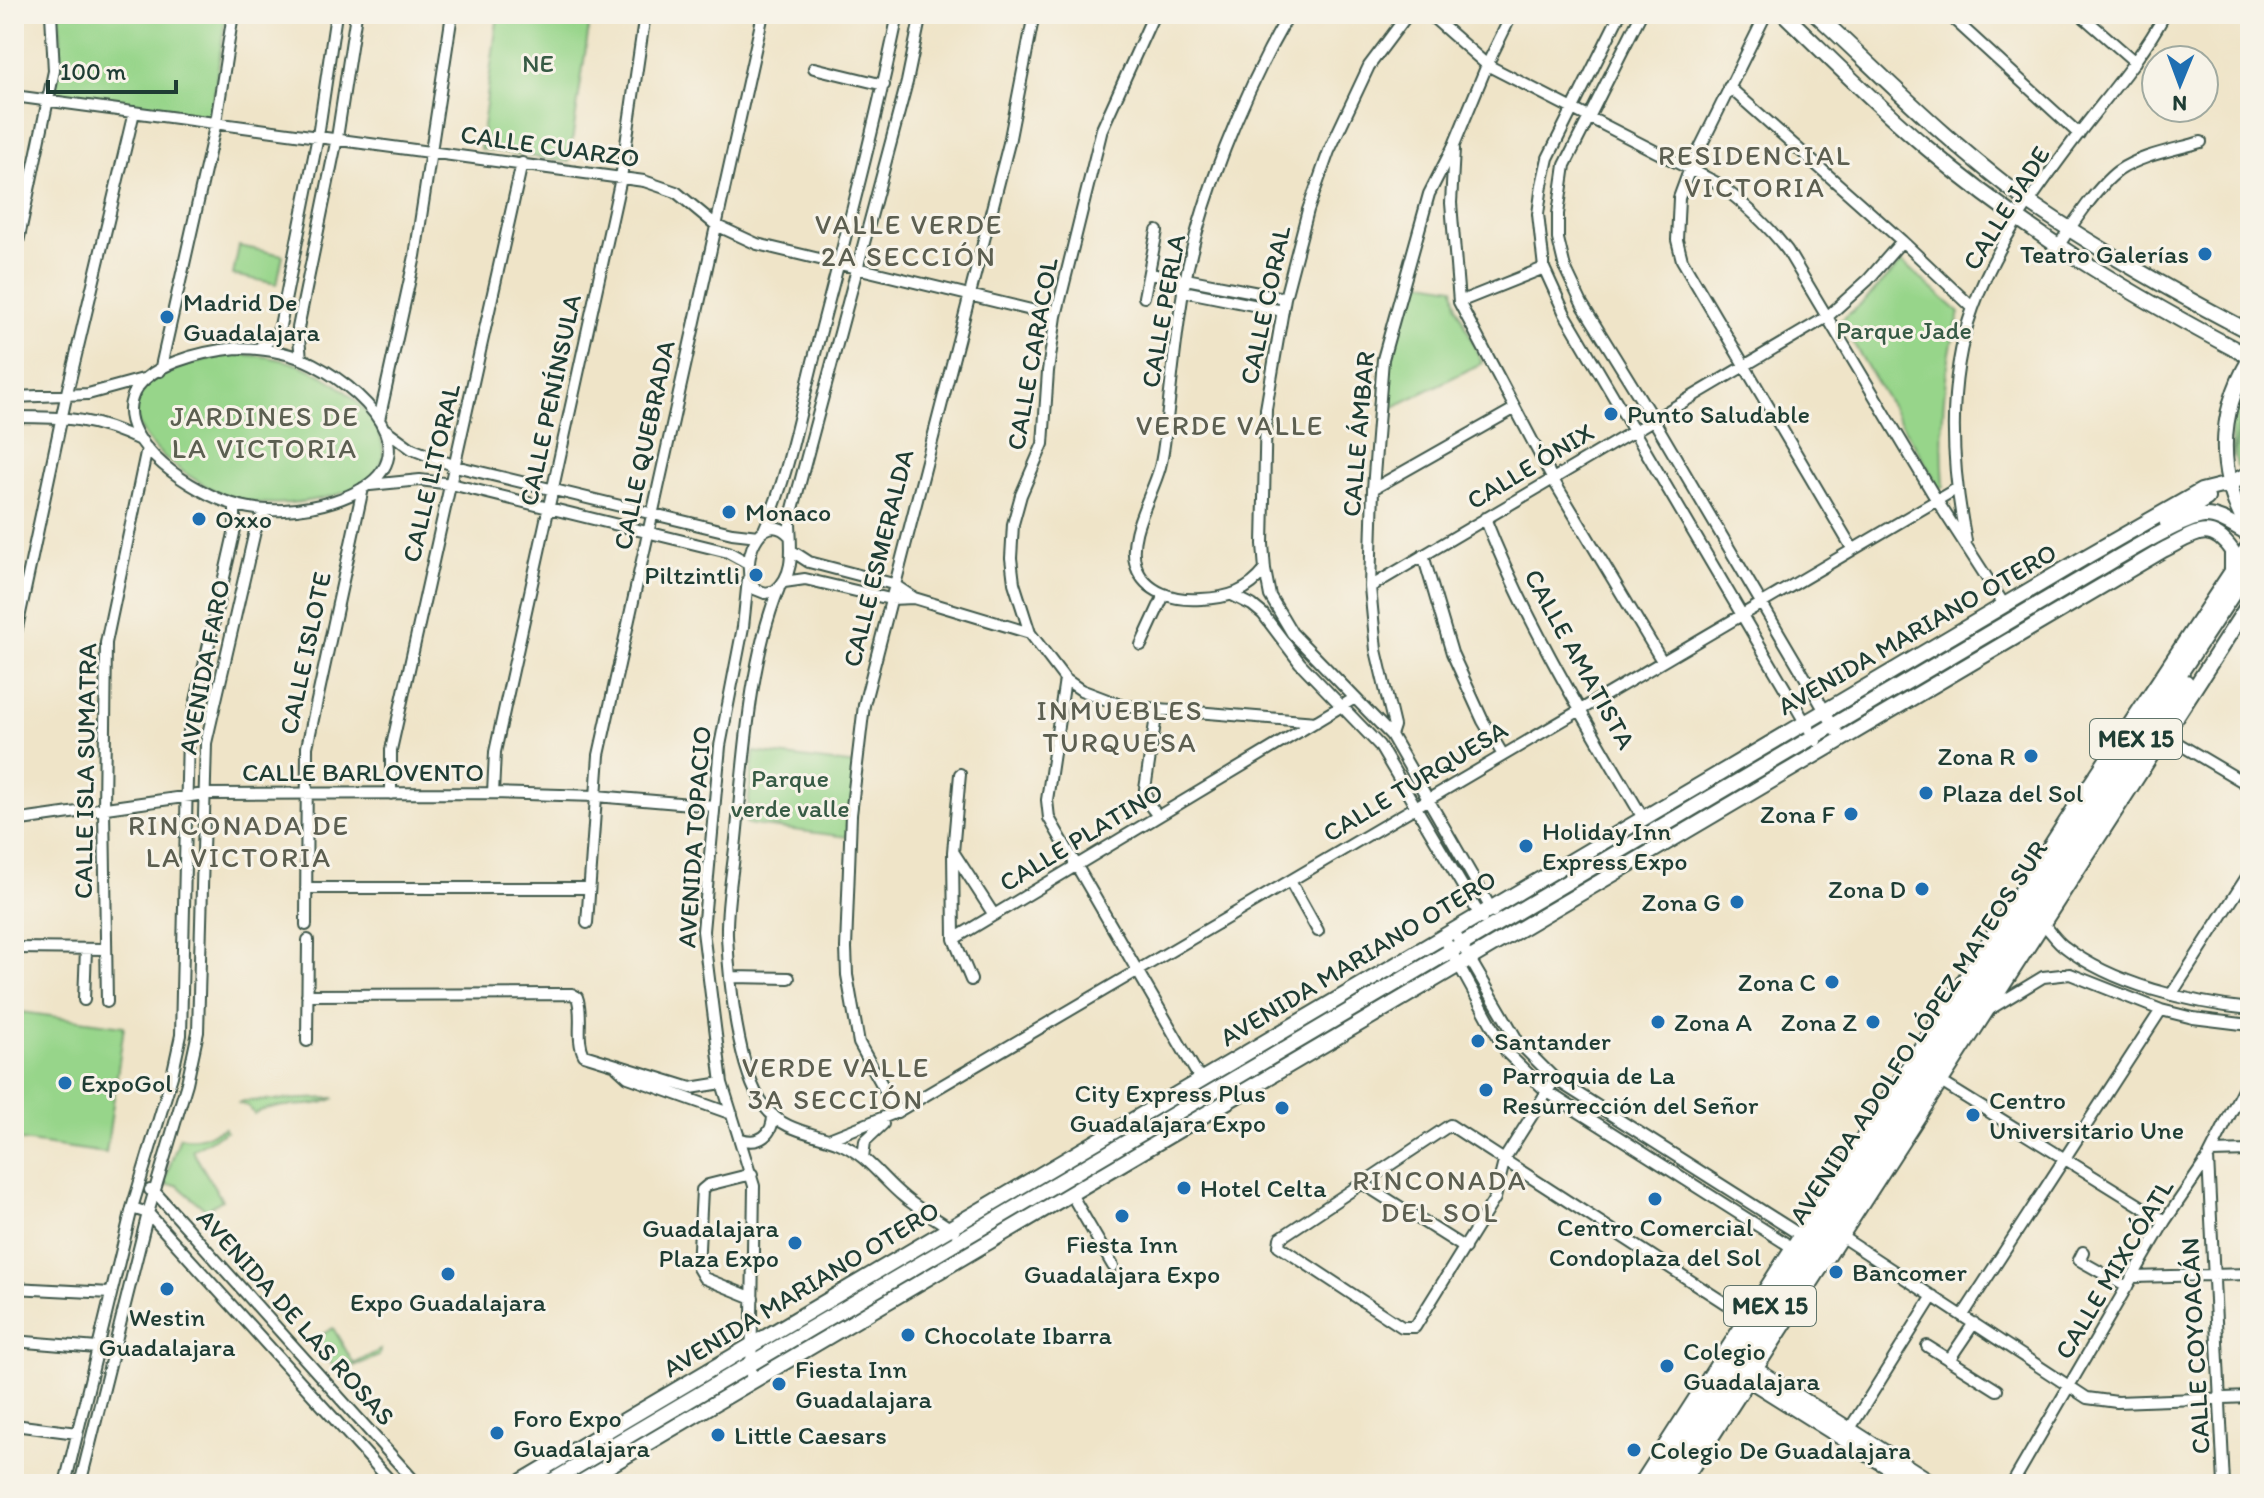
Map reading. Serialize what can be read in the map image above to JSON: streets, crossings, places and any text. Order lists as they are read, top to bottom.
{
  "streets": {
    "main road": ["AVENIDA MARIANO OTERO", "MEX 15", "AVENIDA ADOLFO LÓPEZ MATEOS SUR"],
    "street": [
      "CALLE CUARZO",
      "CALLE JADE",
      "CALLE CORAL",
      "CALLE PERLA",
      "CALLE CARACOL",
      "CALLE PENÍNSULA",
      "CALLE ÁMBAR",
      "CALLE QUEBRADA",
      "CALLE ÓNIX",
      "CALLE LITORAL",
      "CALLE ESMERALDA",
      "CALLE ISLOTE",
      "CALLE AMATISTA",
      "AVENIDA FARO",
      "CALLE ISLA SUMATRA",
      "CALLE BARLOVENTO",
      "CALLE TURQUESA",
      "AVENIDA TOPACIO",
      "CALLE PLATINO",
      "CALLE MIXCÓATL",
      "AVENIDA DE LAS ROSAS",
      "CALLE COYOACÁN"
    ]
  },
  "crossings": [
    ["CALLE CUARZO", "CALLE CARACOL"],
    ["CALLE CUARZO", "CALLE PENÍNSULA"],
    ["CALLE CUARZO", "CALLE QUEBRADA"],
    ["CALLE CUARZO", "CALLE LITORAL"],
    ["CALLE CUARZO", "CALLE ESMERALDA"],
    ["CALLE JADE", "CALLE TURQUESA"],
    ["CALLE CORAL", "CALLE ÁMBAR"],
    ["CALLE CORAL", "AVENIDA MARIANO OTERO"],
    ["CALLE CORAL", "CALLE TURQUESA"],
    ["CALLE CORAL", "CALLE PLATINO"],
    ["CALLE CARACOL", "CALLE PLATINO"],
    ["CALLE PENÍNSULA", "CALLE BARLOVENTO"],
    ["CALLE ÁMBAR", "CALLE ÓNIX"],
    ["CALLE QUEBRADA", "CALLE BARLOVENTO"],
    ["CALLE ÓNIX", "CALLE AMATISTA"],
    ["CALLE LITORAL", "CALLE BARLOVENTO"],
    ["CALLE ESMERALDA", "CALLE TURQUESA"],
    ["AVENIDA MARIANO OTERO", "CALLE AMATISTA"],
    ["AVENIDA MARIANO OTERO", "AVENIDA TOPACIO"],
    ["CALLE ISLOTE", "AVENIDA FARO"],
    ["CALLE ISLOTE", "CALLE ISLA SUMATRA"],
    ["CALLE ISLOTE", "CALLE BARLOVENTO"],
    ["CALLE AMATISTA", "CALLE TURQUESA"],
    ["AVENIDA FARO", "CALLE ISLA SUMATRA"],
    ["AVENIDA FARO", "CALLE BARLOVENTO"],
    ["AVENIDA FARO", "AVENIDA DE LAS ROSAS"],
    ["CALLE ISLA SUMATRA", "CALLE BARLOVENTO"],
    ["CALLE BARLOVENTO", "AVENIDA TOPACIO"],
    ["CALLE TURQUESA", "AVENIDA TOPACIO"],
    ["CALLE MIXCÓATL", "CALLE COYOACÁN"]
  ],
  "districts": [
    "RESIDENCIAL VICTORIA",
    "VALLE VERDE 2A SECCIÓN",
    "JARDINES DE LA VICTORIA",
    "VERDE VALLE",
    "INMUEBLES TURQUESA",
    "RINCONADA DE LA VICTORIA",
    "VERDE VALLE 3A SECCIÓN",
    "RINCONADA DEL SOL"
  ],
  "parks": ["NE", "Parque Jade", "Parque verde valle"],
  "places": [
    "Teatro Galerías",
    "Madrid De Guadalajara",
    "Punto Saludable",
    "Monaco",
    "Oxxo",
    "Piltzintli",
    "Zona R",
    "Plaza del Sol",
    "Zona F",
    "Holiday Inn Express Expo",
    "Zona D",
    "Zona G",
    "Zona C",
    "Zona A",
    "Zona Z",
    "Santander",
    "ExpoGol",
    "Parroquia de La Resurrección del Señor",
    "City Express Plus Guadalajara Expo",
    "Centro Universitario Une",
    "Hotel Celta",
    "Centro Comercial Condoplaza del Sol",
    "Fiesta Inn Guadalajara Expo",
    "Guadalajara Plaza Expo",
    "Bancomer",
    "Expo Guadalajara",
    "Westin Guadalajara",
    "Chocolate Ibarra",
    "Colegio Guadalajara",
    "Fiesta Inn Guadalajara",
    "Foro Expo Guadalajara",
    "Little Caesars",
    "Colegio De Guadalajara"
  ],
  "scale_bar": "100 m",
  "north": "bottom"
}
